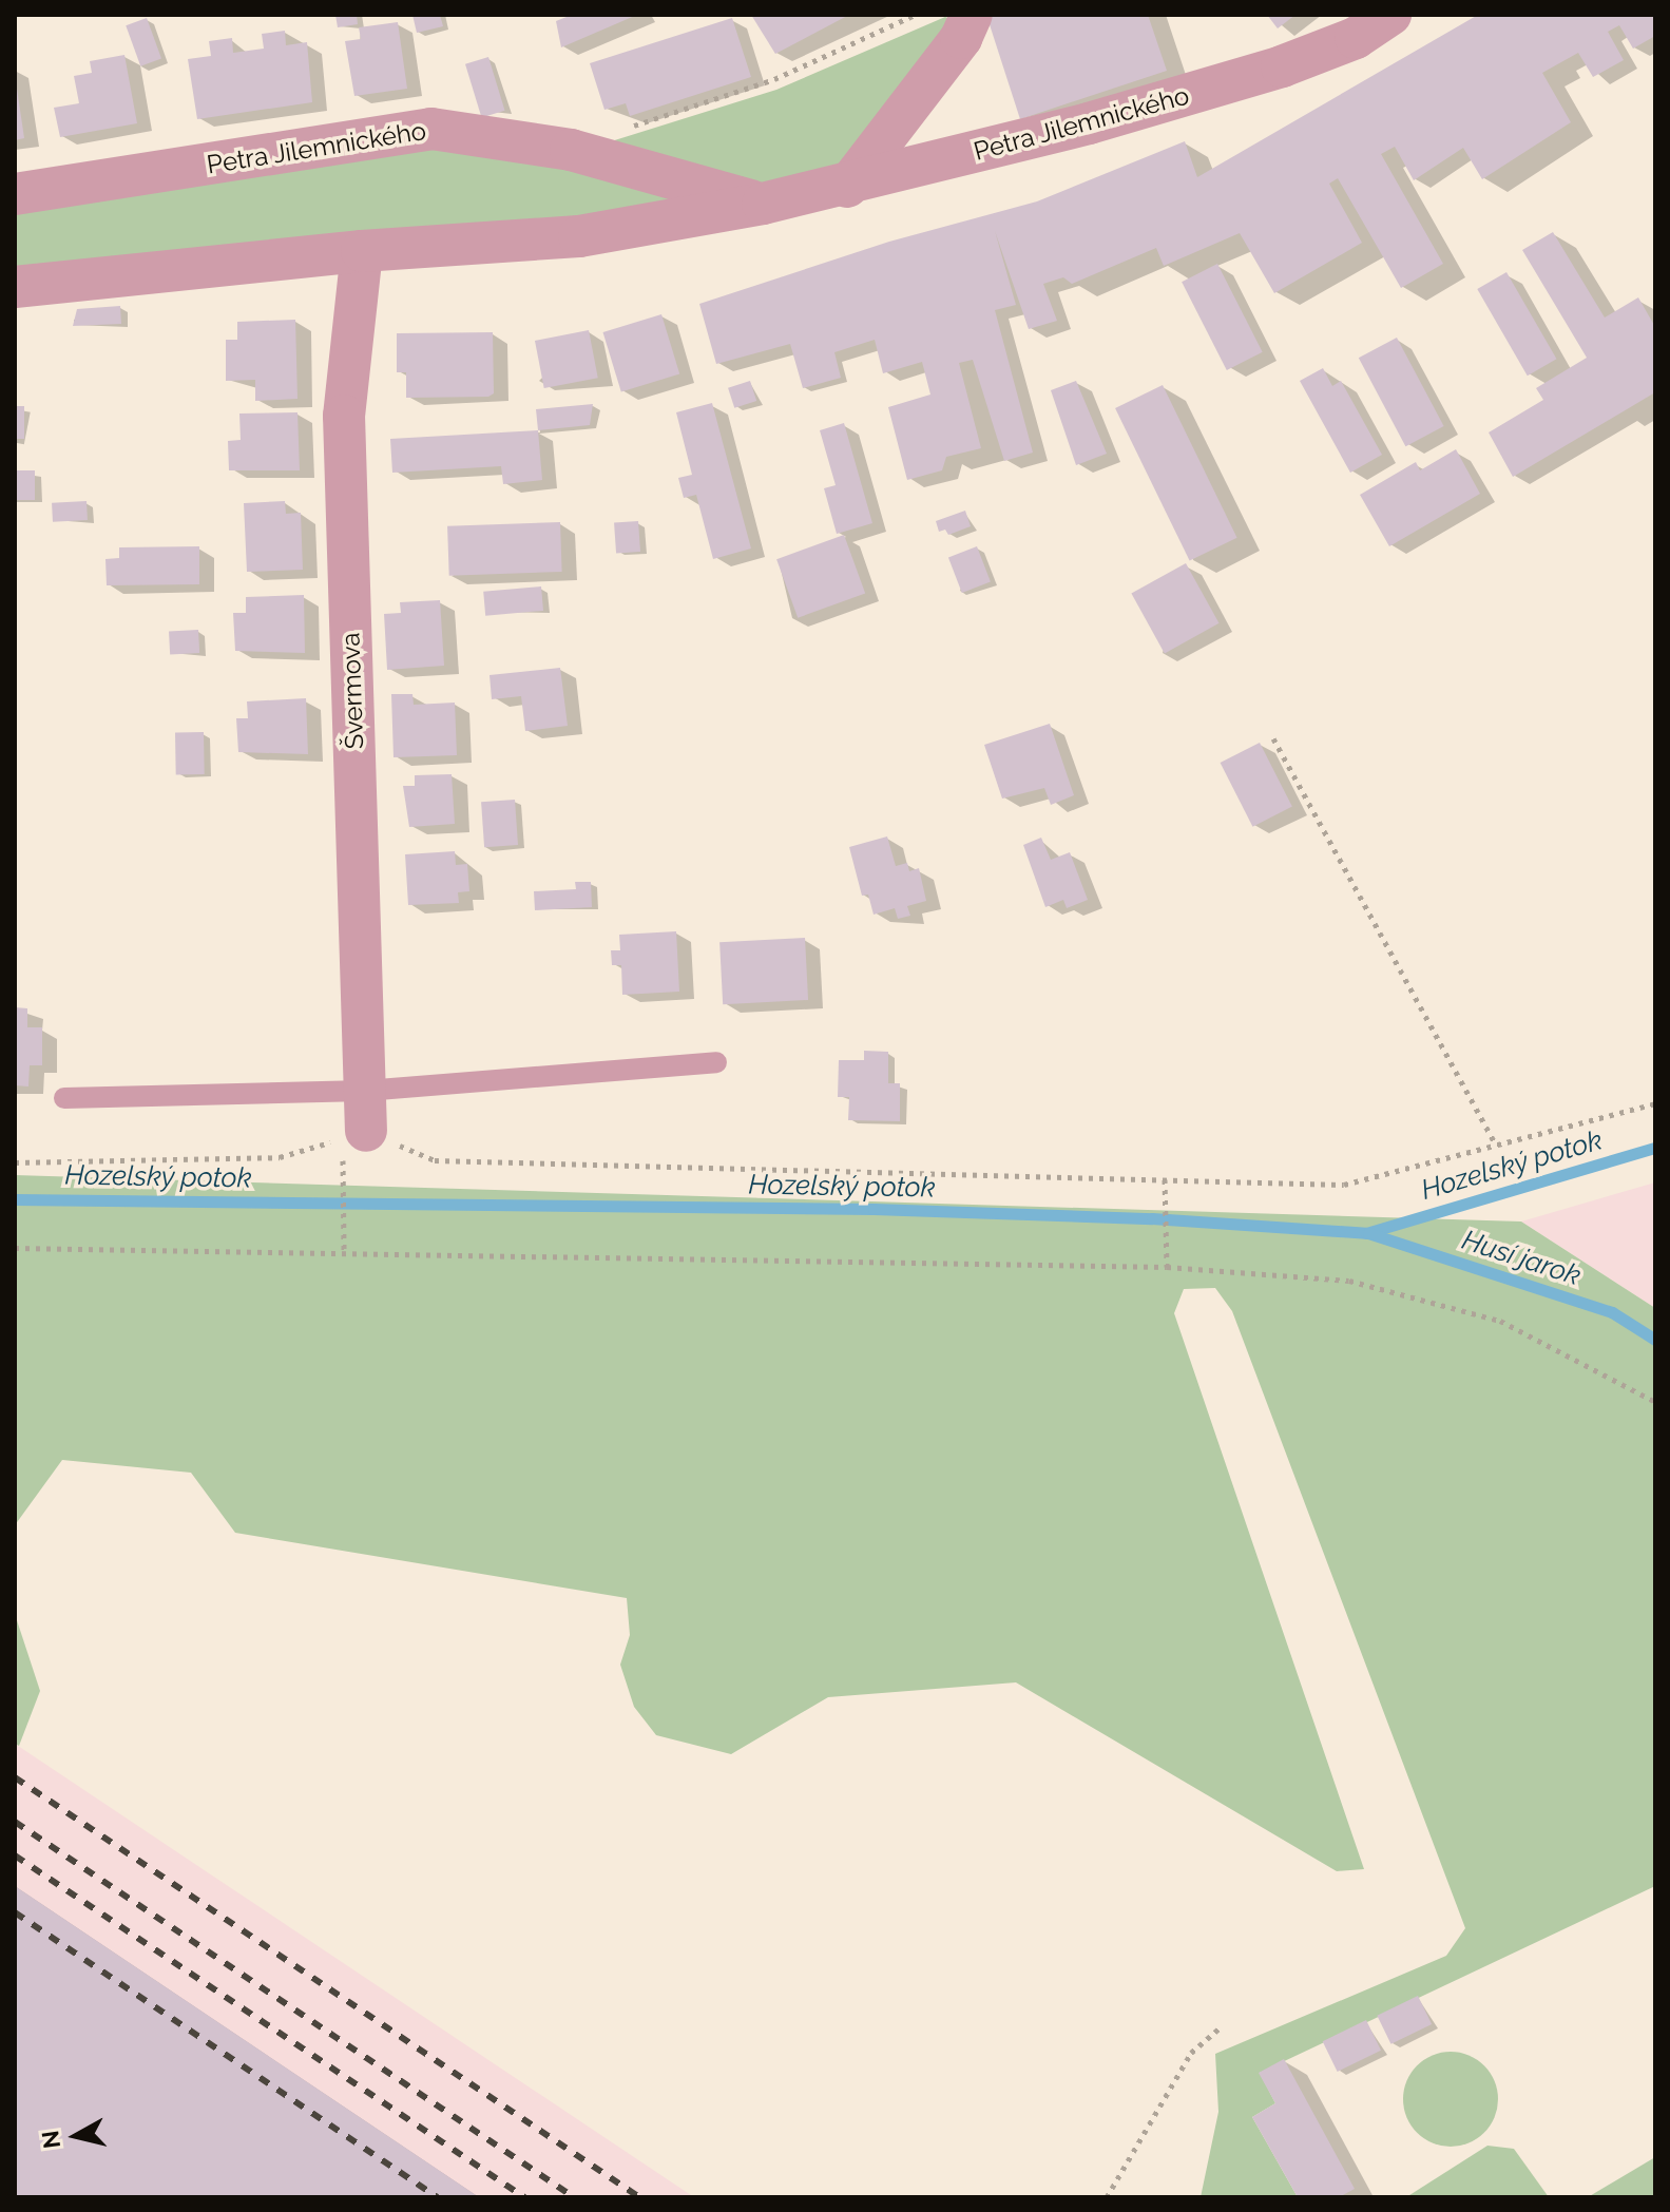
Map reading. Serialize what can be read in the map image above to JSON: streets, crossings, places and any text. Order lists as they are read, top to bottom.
{
  "streets": {
    "street": ["Petra Jilemnického", "Švermova"]
  },
  "crossings": [
    ["Petra Jilemnického", "Švermova"]
  ],
  "water": ["Hozelský potok", "Husí jarok"],
  "north": "left"
}
